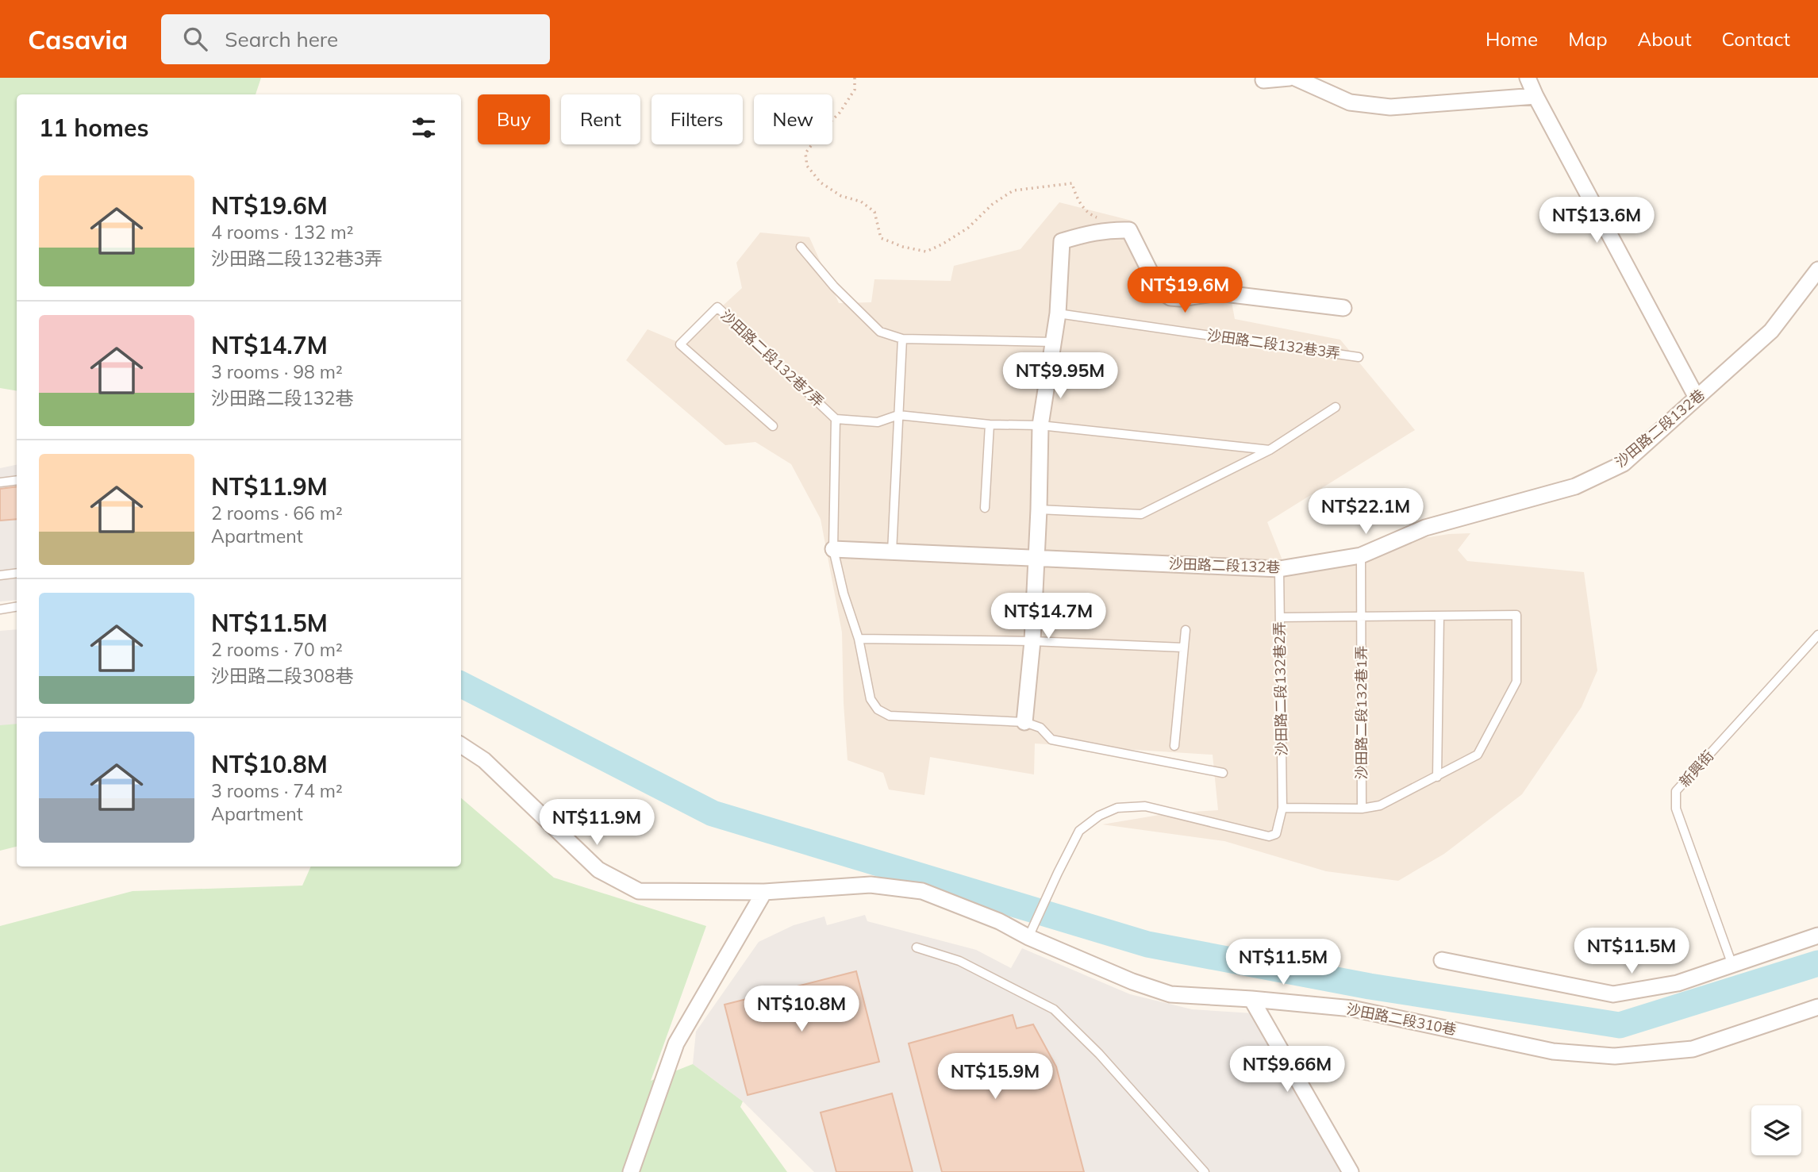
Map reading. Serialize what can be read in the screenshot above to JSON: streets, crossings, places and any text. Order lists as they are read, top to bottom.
{
  "streets": {
    "street": ["沙田路二段132巷", "沙田路二段310巷"],
    "lane": [
      "沙田路二段132巷3弄",
      "沙田路二段132巷7弄",
      "沙田路二段132巷2弄",
      "沙田路二段132巷1弄",
      "新興街"
    ]
  },
  "crossings": [
    ["沙田路二段132巷7弄", "沙田路二段132巷"],
    ["沙田路二段132巷", "沙田路二段132巷2弄"],
    ["沙田路二段132巷", "沙田路二段132巷1弄"],
    ["沙田路二段132巷2弄", "沙田路二段310巷"]
  ],
  "page": {
    "header": "Casavia",
    "search": "Search here",
    "nav": [
      "Home",
      "Map",
      "About",
      "Contact"
    ],
    "chip": [
      "Buy",
      "Rent",
      "Filters",
      "New"
    ],
    "heading": "11 homes",
    "list": [
      {
        "name": "NT$19.6M",
        "note": "4 rooms · 132 m² · 沙田路二段132巷3弄"
      },
      {
        "name": "NT$14.7M",
        "note": "3 rooms · 98 m² · 沙田路二段132巷"
      },
      {
        "name": "NT$11.9M",
        "note": "2 rooms · 66 m² · Apartment"
      },
      {
        "name": "NT$11.5M",
        "note": "2 rooms · 70 m² · 沙田路二段308巷"
      },
      {
        "name": "NT$10.8M",
        "note": "3 rooms · 74 m² · Apartment"
      }
    ],
    "price": [
      "NT$13.6M",
      "NT$19.6M",
      "NT$9.95M",
      "NT$22.1M",
      "NT$14.7M",
      "NT$11.9M",
      "NT$11.5M",
      "NT$11.5M",
      "NT$10.8M",
      "NT$9.66M",
      "NT$15.9M"
    ]
  }
}
